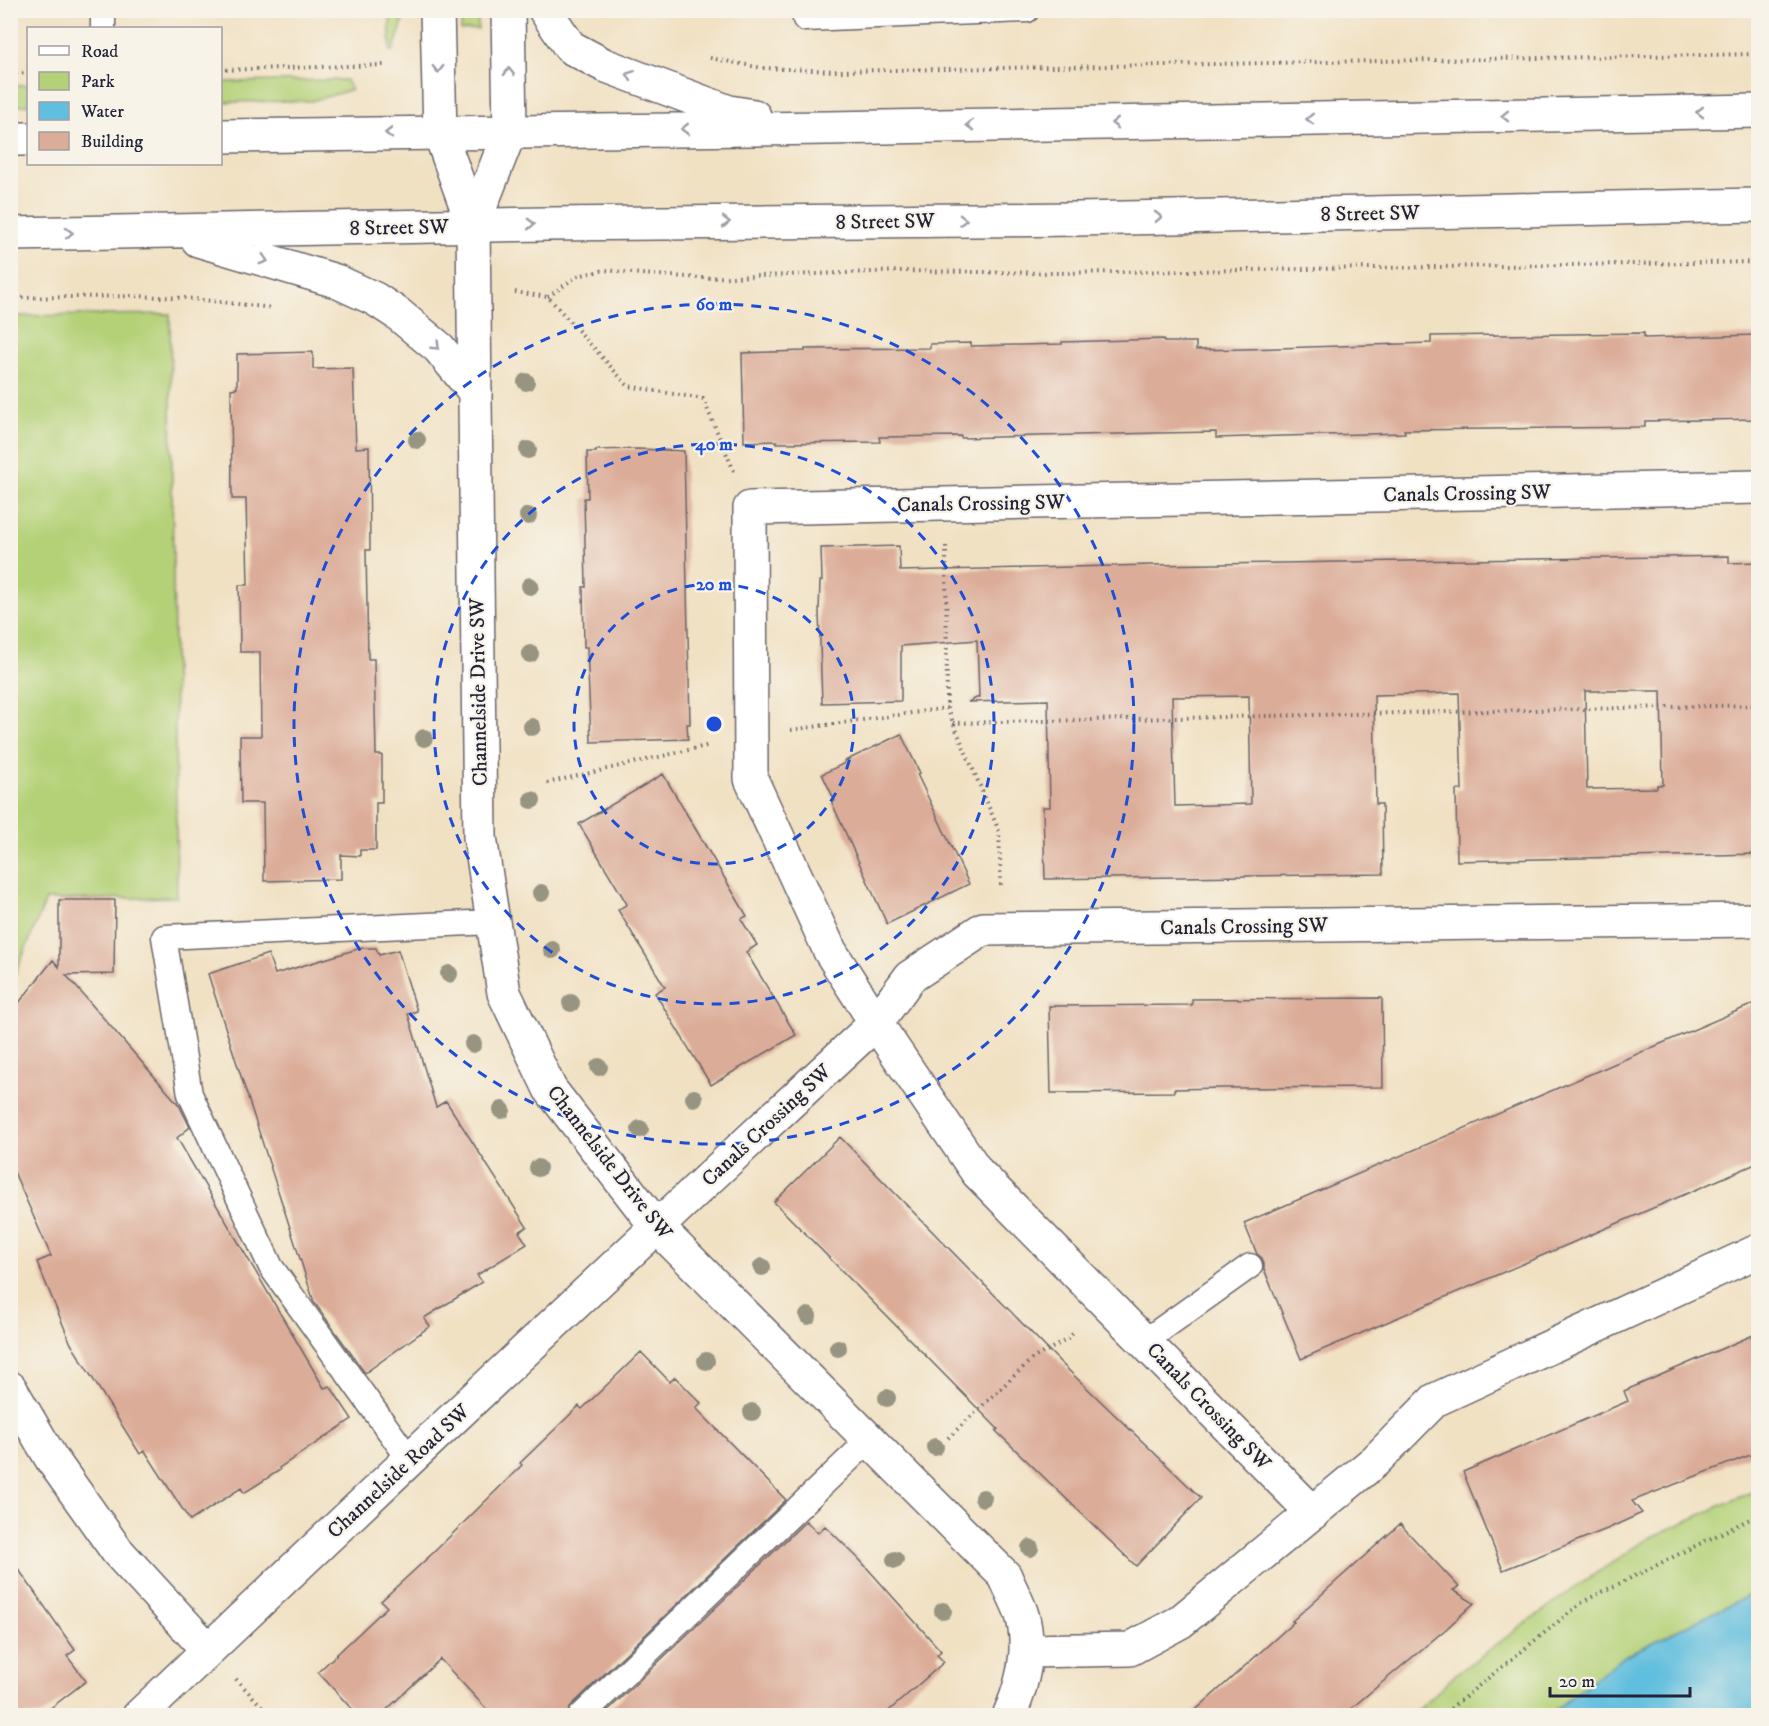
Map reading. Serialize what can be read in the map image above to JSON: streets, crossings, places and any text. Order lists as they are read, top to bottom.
{
  "streets": {
    "street": [
      "8 Street SW",
      "Canals Crossing SW",
      "Channelside Drive SW",
      "Channelside Road SW"
    ]
  },
  "crossings": [
    ["8 Street SW", "Channelside Drive SW"],
    ["Canals Crossing SW", "Channelside Drive SW"],
    ["Canals Crossing SW", "Channelside Road SW"],
    ["Channelside Drive SW", "Channelside Road SW"]
  ],
  "legend": [
    "Road",
    "Park",
    "Water",
    "Building"
  ],
  "scale_bar": "20 m",
  "rings": ["60 m", "40 m", "20 m"]
}
